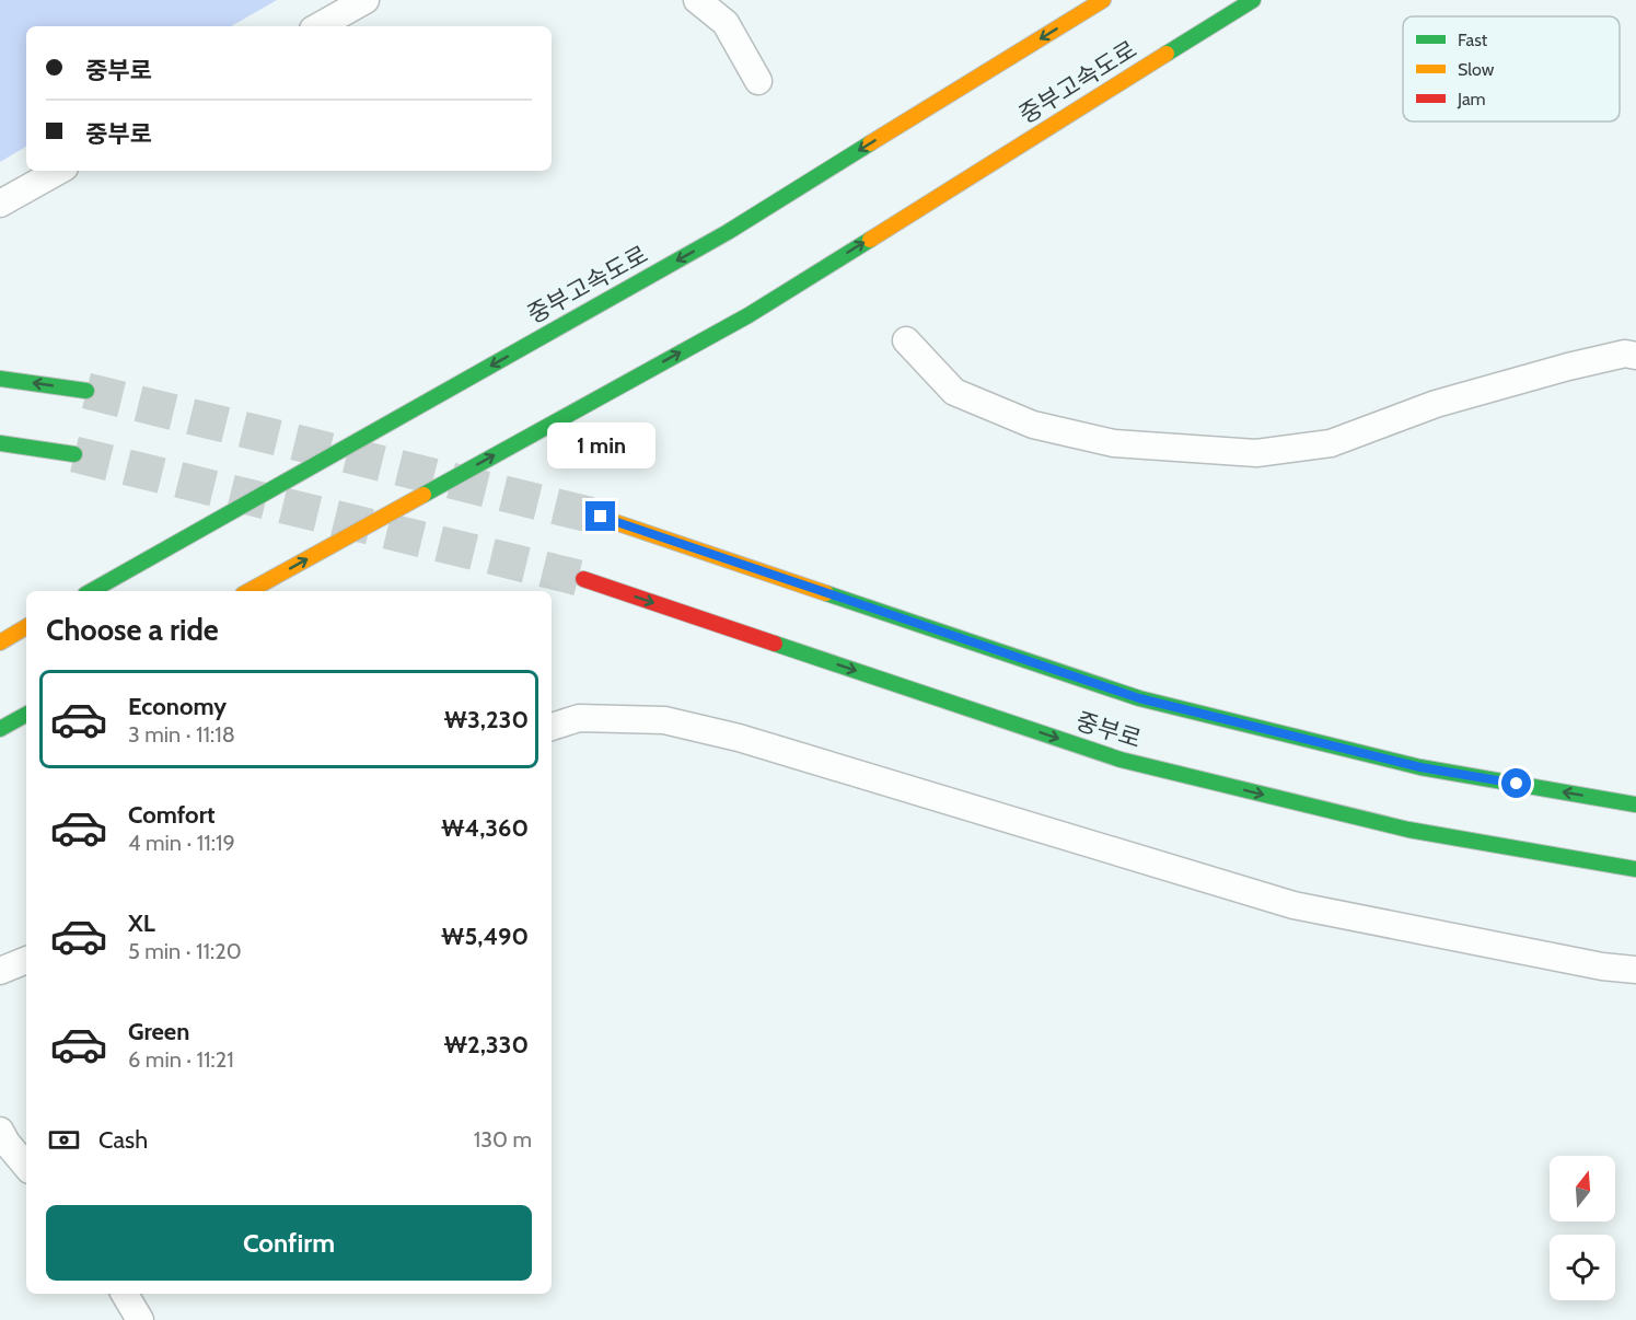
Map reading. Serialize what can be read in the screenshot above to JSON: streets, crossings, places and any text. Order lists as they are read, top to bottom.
{
  "streets": {
    "main road": ["중부고속도로", "중부로"]
  },
  "legend": ["Fast", "Slow", "Jam"],
  "north": "top",
  "page": {
    "banner": ["중부로", "중부로"],
    "bubble": "1 min",
    "heading": "Choose a ride",
    "list": [
      {
        "name": "Economy",
        "note": "3 min · 11:18",
        "value": "₩3,230"
      },
      {
        "name": "Comfort",
        "note": "4 min · 11:19",
        "value": "₩4,360"
      },
      {
        "name": "XL",
        "note": "5 min · 11:20",
        "value": "₩5,490"
      },
      {
        "name": "Green",
        "note": "6 min · 11:21",
        "value": "₩2,330"
      }
    ],
    "pay": ["Cash", "130 m"],
    "buttons": "Confirm"
  }
}
